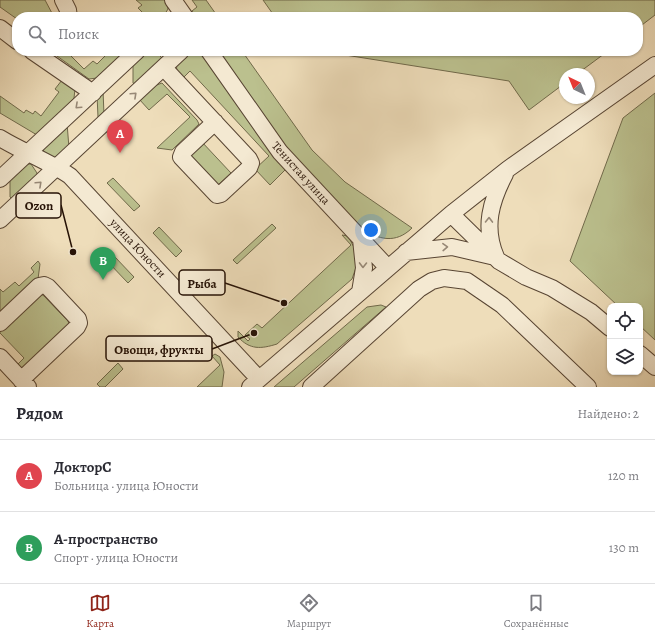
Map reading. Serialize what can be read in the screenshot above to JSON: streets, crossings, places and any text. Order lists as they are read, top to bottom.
{
  "streets": {
    "street": ["Тенистая улица", "улица Юности"]
  },
  "places": ["Ozon", "Рыба", "Овощи, фрукты"],
  "north": "top left",
  "page": {
    "search": "Поиск",
    "pins": ["A", "B"],
    "heading": ["Рядом", "Найдено: 2"],
    "list": [
      {
        "mark": "A",
        "name": "ДокторС",
        "note": "Больница · улица Юности",
        "value": "120 m"
      },
      {
        "mark": "B",
        "name": "А-пространство",
        "note": "Спорт · улица Юности",
        "value": "130 m"
      }
    ],
    "nav": ["Карта", "Маршрут", "Сохранённые"]
  }
}
